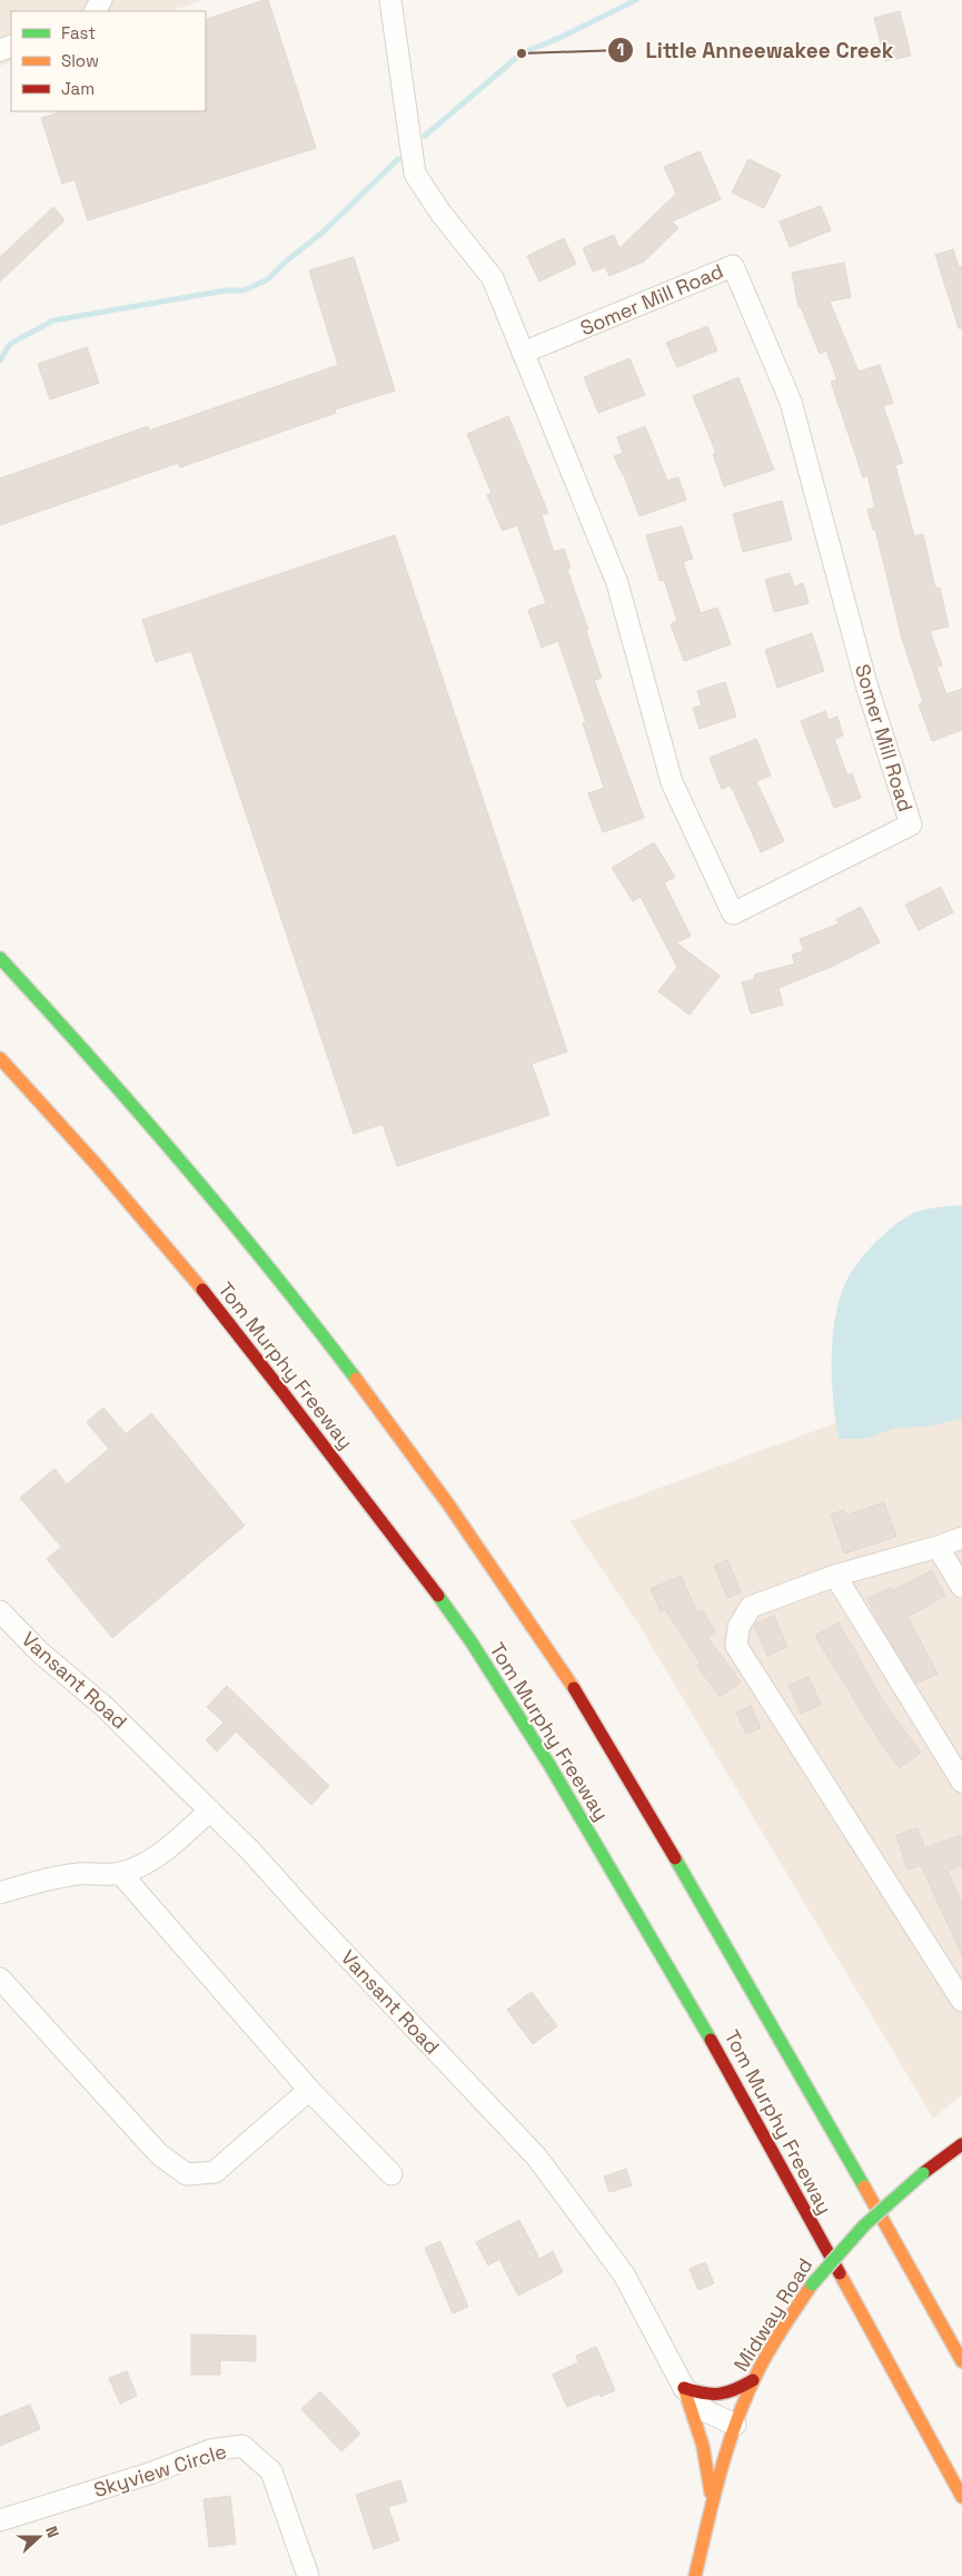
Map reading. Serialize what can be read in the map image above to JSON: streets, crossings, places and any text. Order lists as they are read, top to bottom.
{
  "streets": {
    "main road": ["Tom Murphy Freeway", "Midway Road"],
    "street": ["Somer Mill Road", "Vansant Road", "Skyview Circle"]
  },
  "crossings": [
    ["Vansant Road", "Midway Road"]
  ],
  "places": ["Little Anneewakee Creek"],
  "legend": ["Fast", "Slow", "Jam"],
  "north": "right"
}
